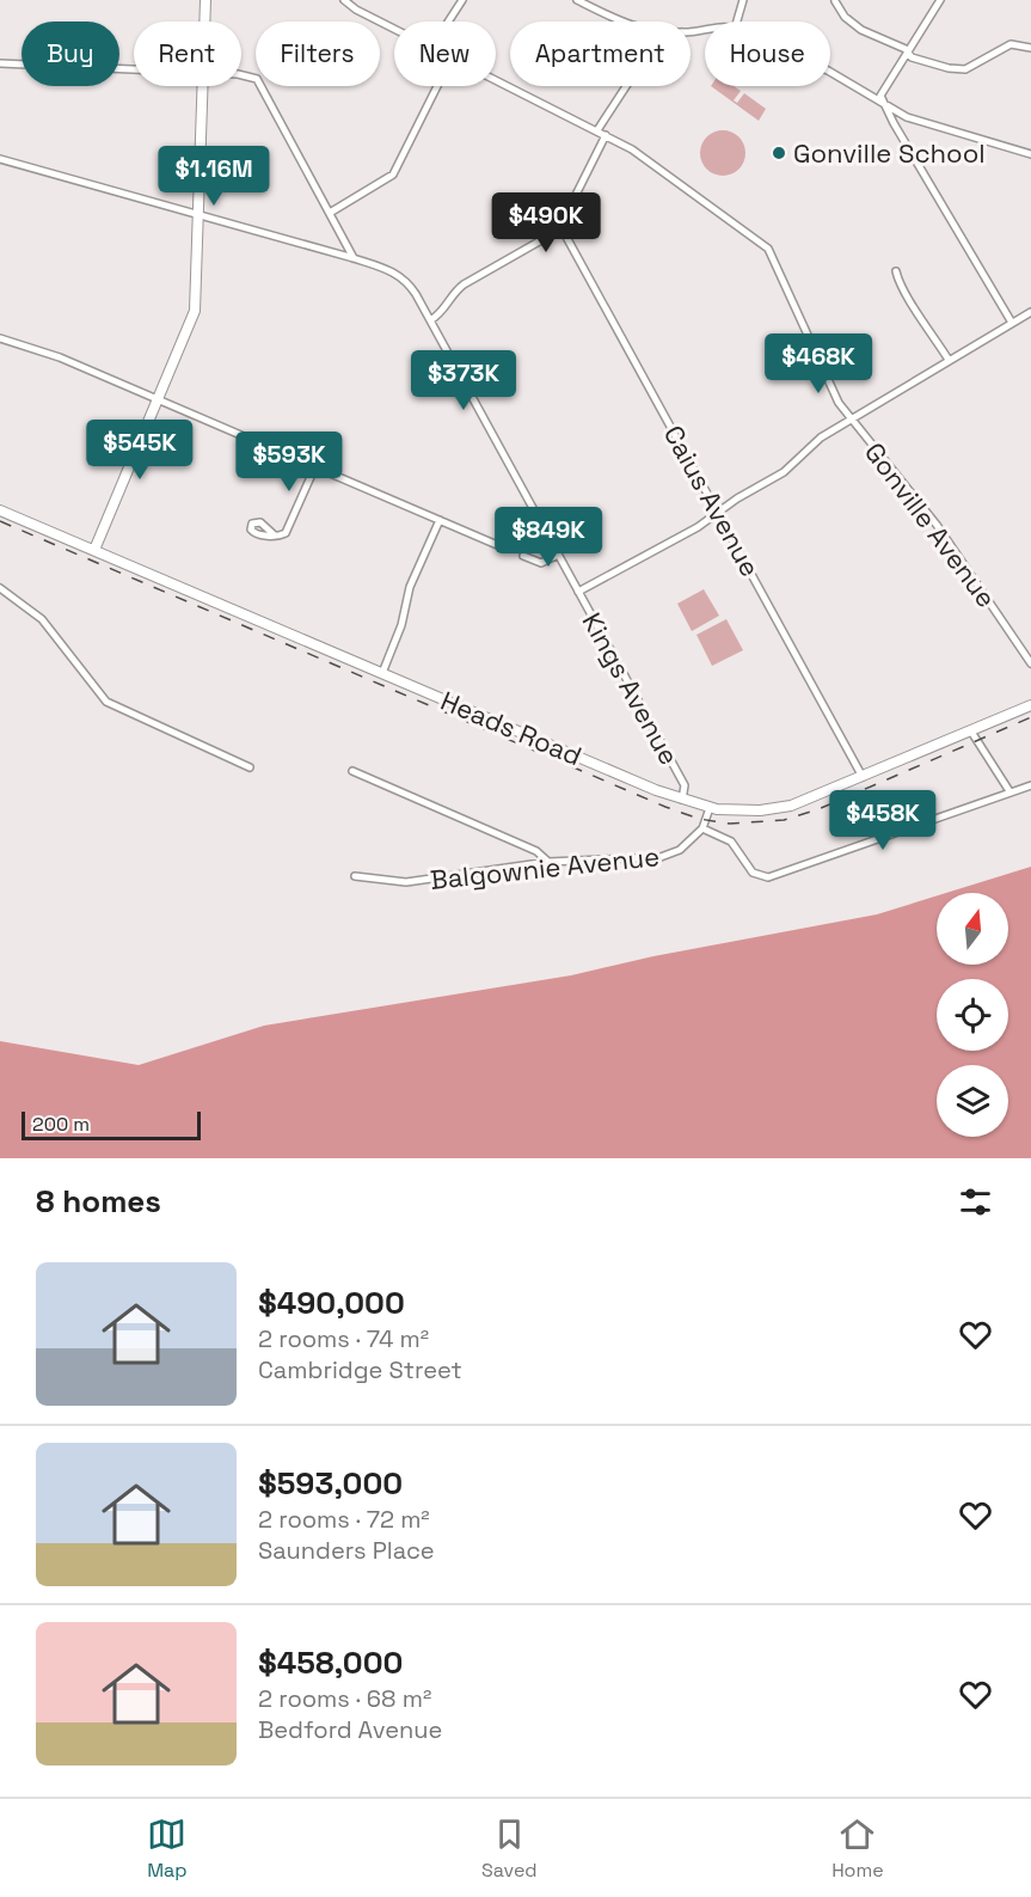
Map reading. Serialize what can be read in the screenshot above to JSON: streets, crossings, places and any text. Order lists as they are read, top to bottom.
{
  "streets": {
    "main road": ["Heads Road"],
    "street": [
      "Caius Avenue",
      "Gonville Avenue",
      "Kings Avenue",
      "Balgownie Avenue"
    ]
  },
  "crossings": [
    ["Caius Avenue", "Heads Road"],
    ["Kings Avenue", "Heads Road"],
    ["Heads Road", "Balgownie Avenue"]
  ],
  "places": ["Gonville School"],
  "scale_bar": "200 m",
  "north": "top",
  "page": {
    "chip": [
      "Buy",
      "Rent",
      "Filters",
      "New",
      "Apartment",
      "House"
    ],
    "price": [
      "$1.16M",
      "$490K",
      "$468K",
      "$373K",
      "$545K",
      "$593K",
      "$849K",
      "$458K"
    ],
    "scale": "200 m",
    "heading": "8 homes",
    "list": [
      {
        "name": "$490,000",
        "note": "2 rooms · 74 m² · Cambridge Street"
      },
      {
        "name": "$593,000",
        "note": "2 rooms · 72 m² · Saunders Place"
      },
      {
        "name": "$458,000",
        "note": "2 rooms · 68 m² · Bedford Avenue"
      }
    ],
    "tabs": ["Map", "Saved", "Home"]
  }
}
